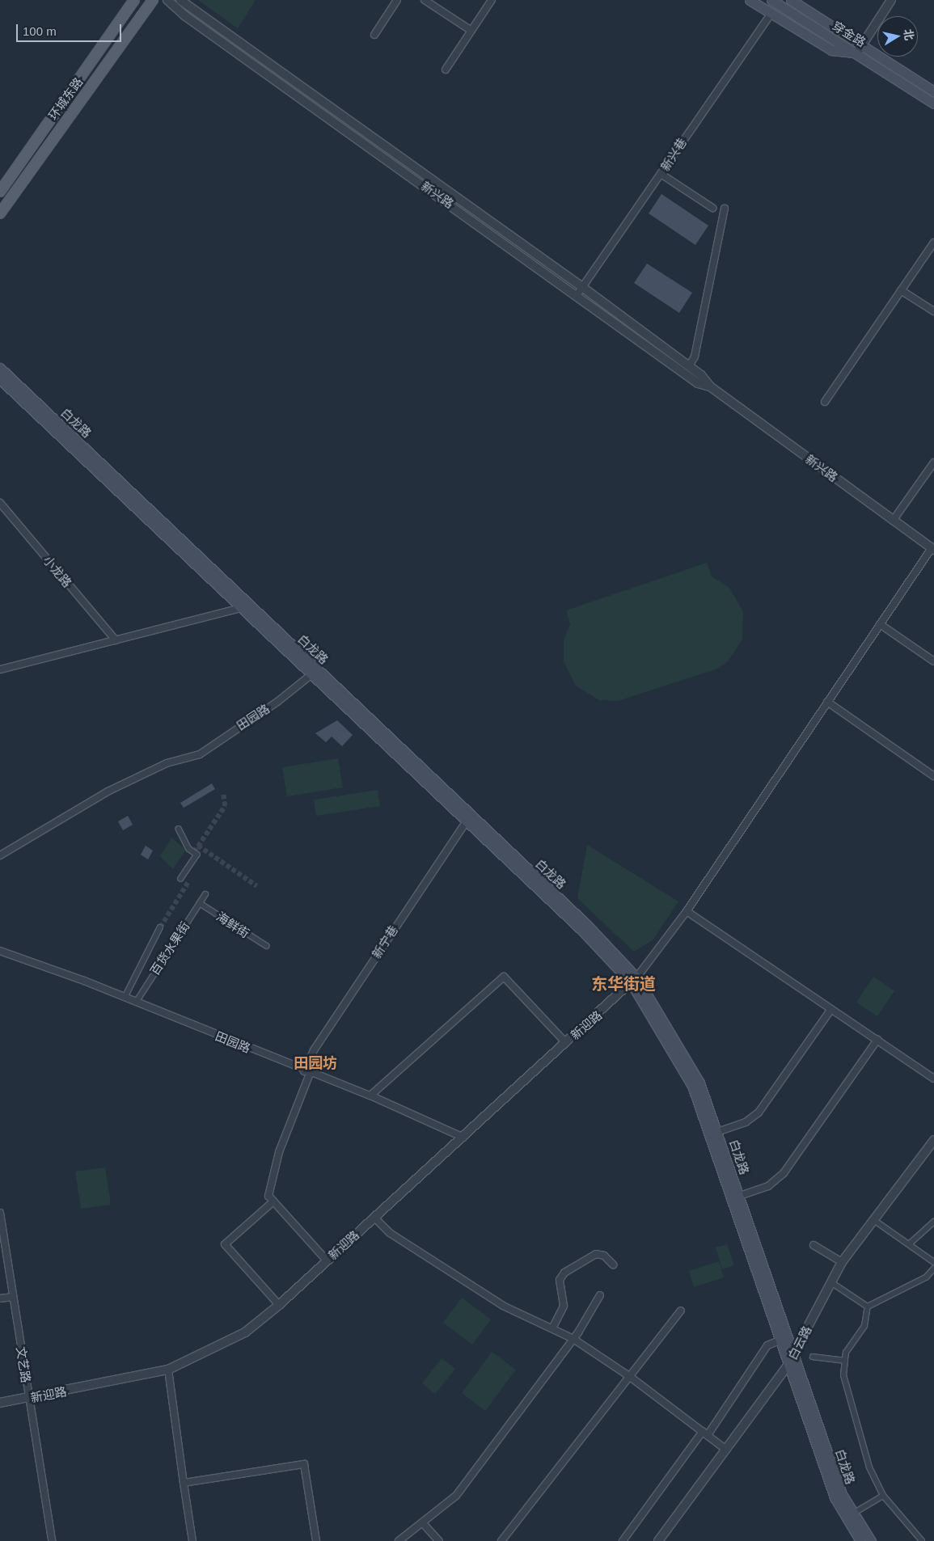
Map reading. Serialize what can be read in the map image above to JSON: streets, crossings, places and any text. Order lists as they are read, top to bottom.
{
  "streets": {
    "main road": ["穿金路", "环城东路", "白龙路"],
    "street": [
      "新兴巷",
      "新兴路",
      "小龙路",
      "田园路",
      "海鲜街",
      "新宁巷",
      "百货水果街",
      "新迎路",
      "白云路",
      "文艺路"
    ]
  },
  "crossings": [
    ["新兴巷", "新兴路"],
    ["白龙路", "田园路"],
    ["白龙路", "新宁巷"],
    ["白龙路", "新迎路"],
    ["白龙路", "白云路"],
    ["田园路", "新宁巷"],
    ["田园路", "百货水果街"],
    ["田园路", "新迎路"],
    ["海鲜街", "百货水果街"],
    ["新迎路", "文艺路"]
  ],
  "districts": ["东华街道", "田园坊"],
  "scale_bar": "100 m",
  "north": "right"
}
